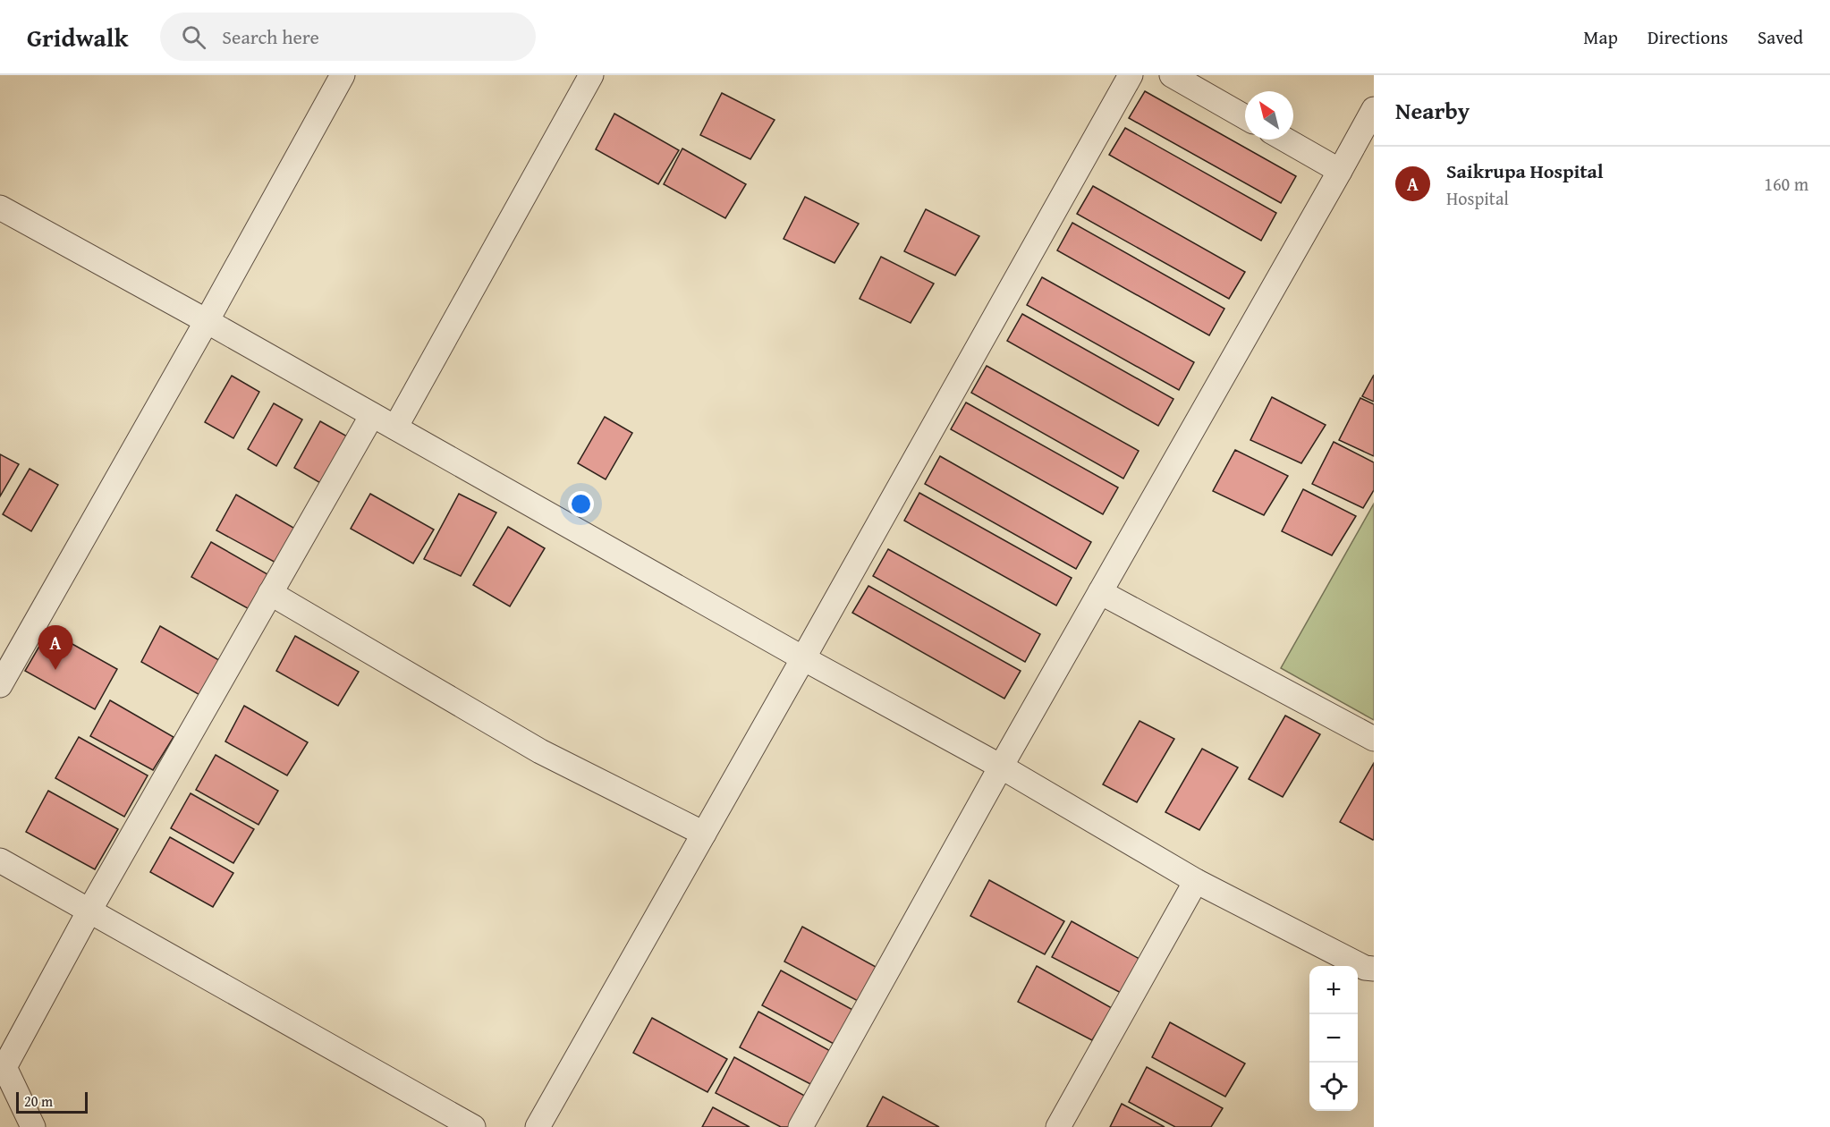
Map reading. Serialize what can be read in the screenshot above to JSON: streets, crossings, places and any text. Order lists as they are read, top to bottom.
{
  "scale_bar": "20 m",
  "north": "top left",
  "page": {
    "header": "Gridwalk",
    "search": "Search here",
    "nav": ["Map", "Directions", "Saved"],
    "heading": "Nearby",
    "list": [
      {
        "mark": "A",
        "name": "Saikrupa Hospital",
        "note": "Hospital",
        "value": "160 m"
      }
    ],
    "pins": "A",
    "map_buttons": ["+", "−"],
    "scale": "20 m"
  }
}
